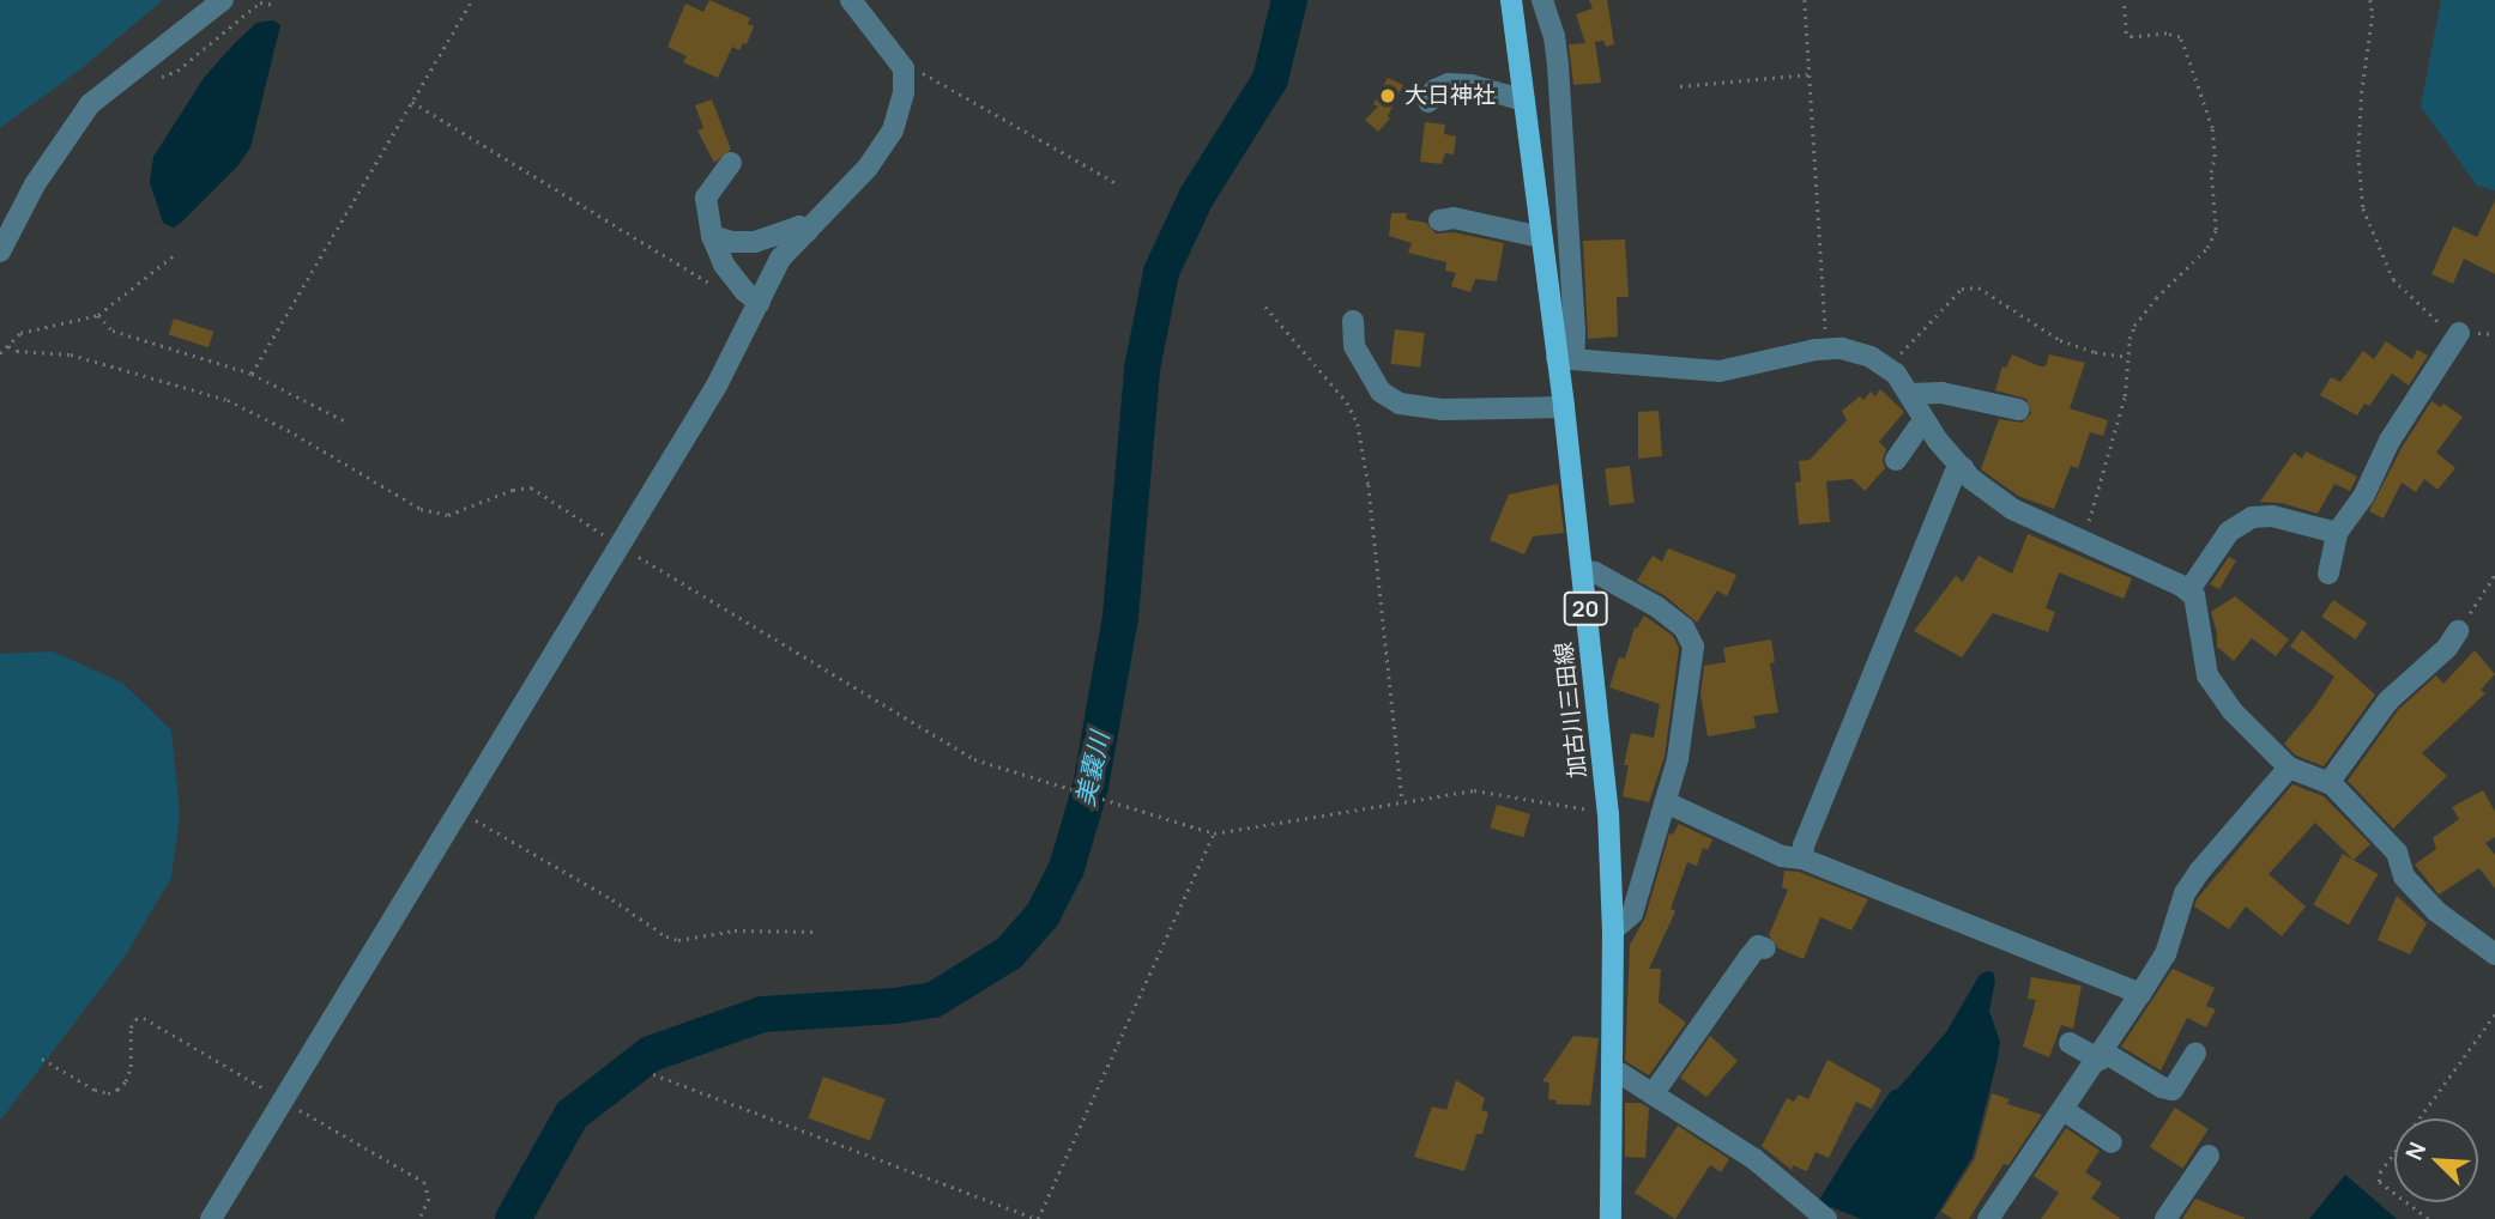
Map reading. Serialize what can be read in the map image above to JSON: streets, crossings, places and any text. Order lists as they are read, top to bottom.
{
  "streets": {
    "main road": ["20", "加古川三田線"]
  },
  "water": ["美嚢川"],
  "places": ["大日神社"],
  "north": "top left"
}
